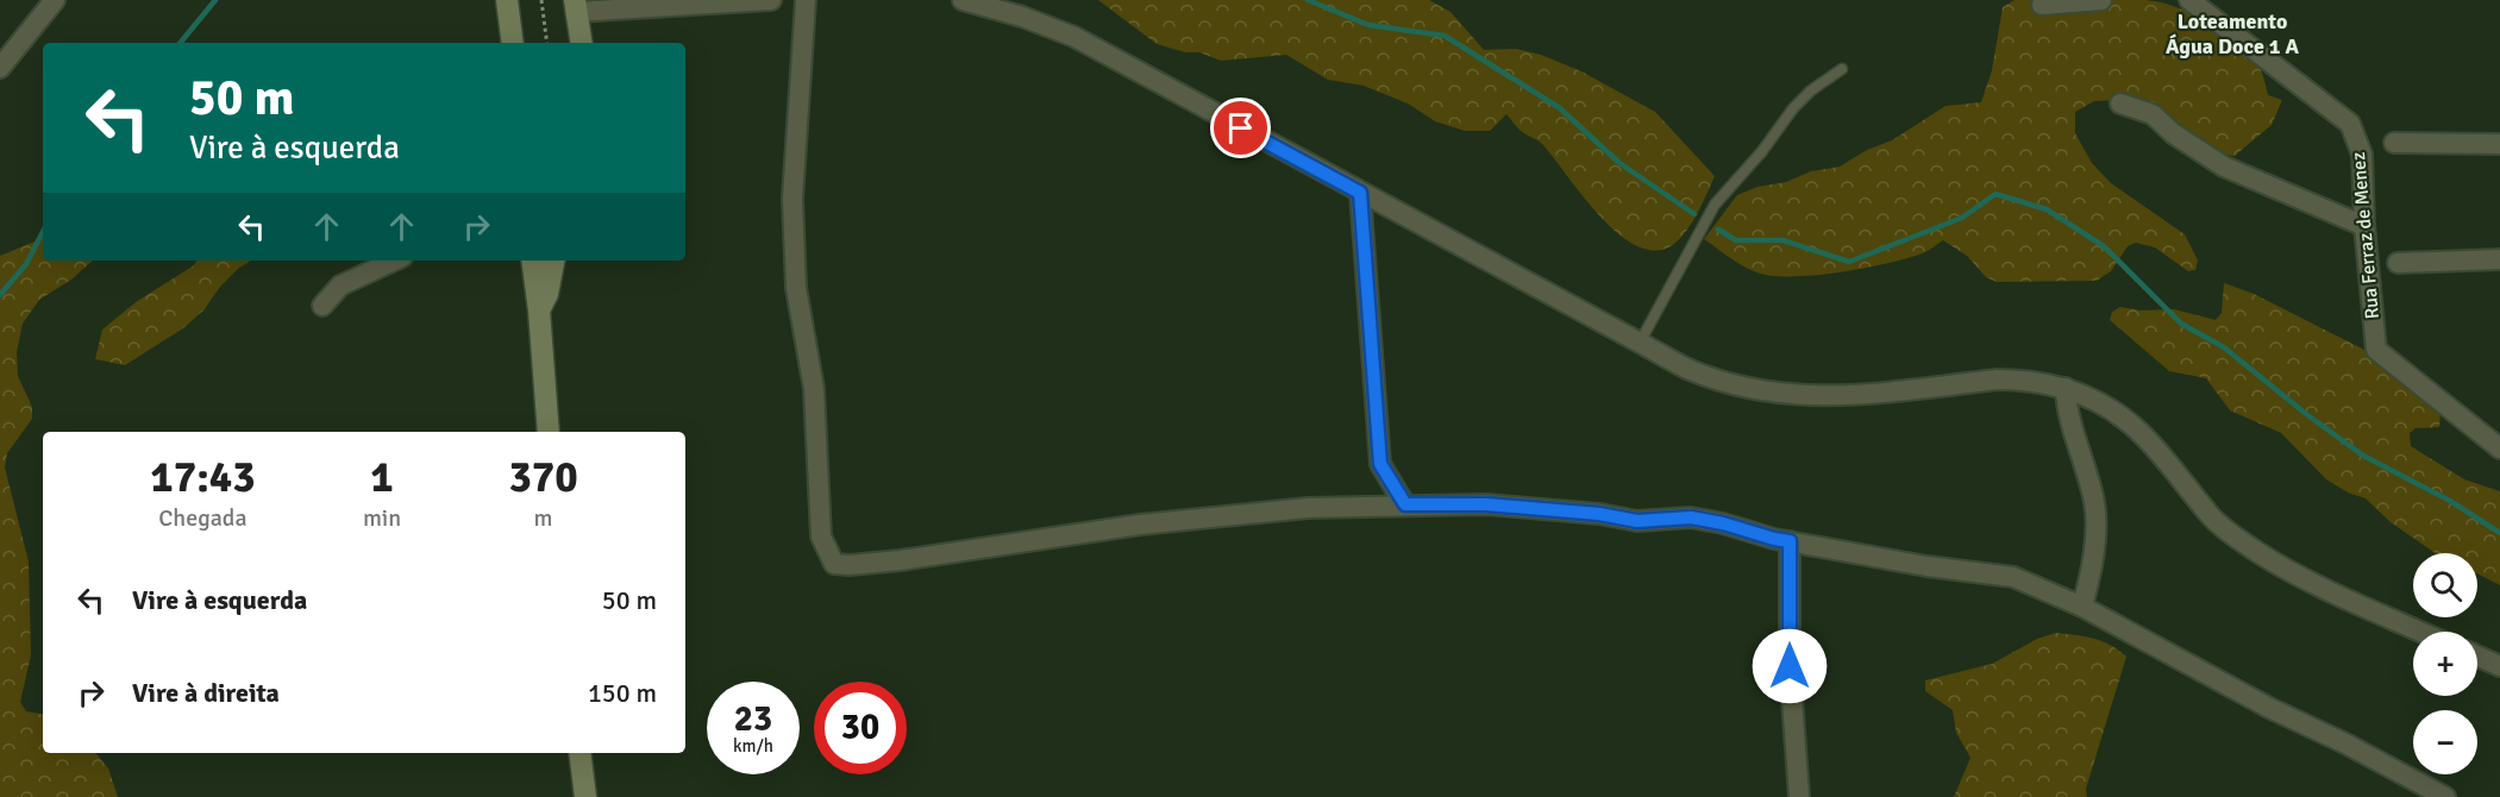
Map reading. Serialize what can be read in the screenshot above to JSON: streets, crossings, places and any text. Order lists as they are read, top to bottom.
{
  "streets": {
    "street": ["Rua Ferraz de Menez"]
  },
  "districts": ["Loteamento Água Doce 1 A"],
  "page": {
    "turn": ["50 m", "Vire à esquerda"],
    "eta": [
      "17:43",
      "Chegada",
      "1",
      "min",
      "370",
      "m"
    ],
    "map_buttons": ["+", "−"],
    "list": [
      {
        "name": "Vire à esquerda",
        "value": "50 m"
      },
      {
        "name": "Vire à direita",
        "value": "150 m"
      }
    ],
    "speed": "23 km/h",
    "limit": "30"
  }
}
